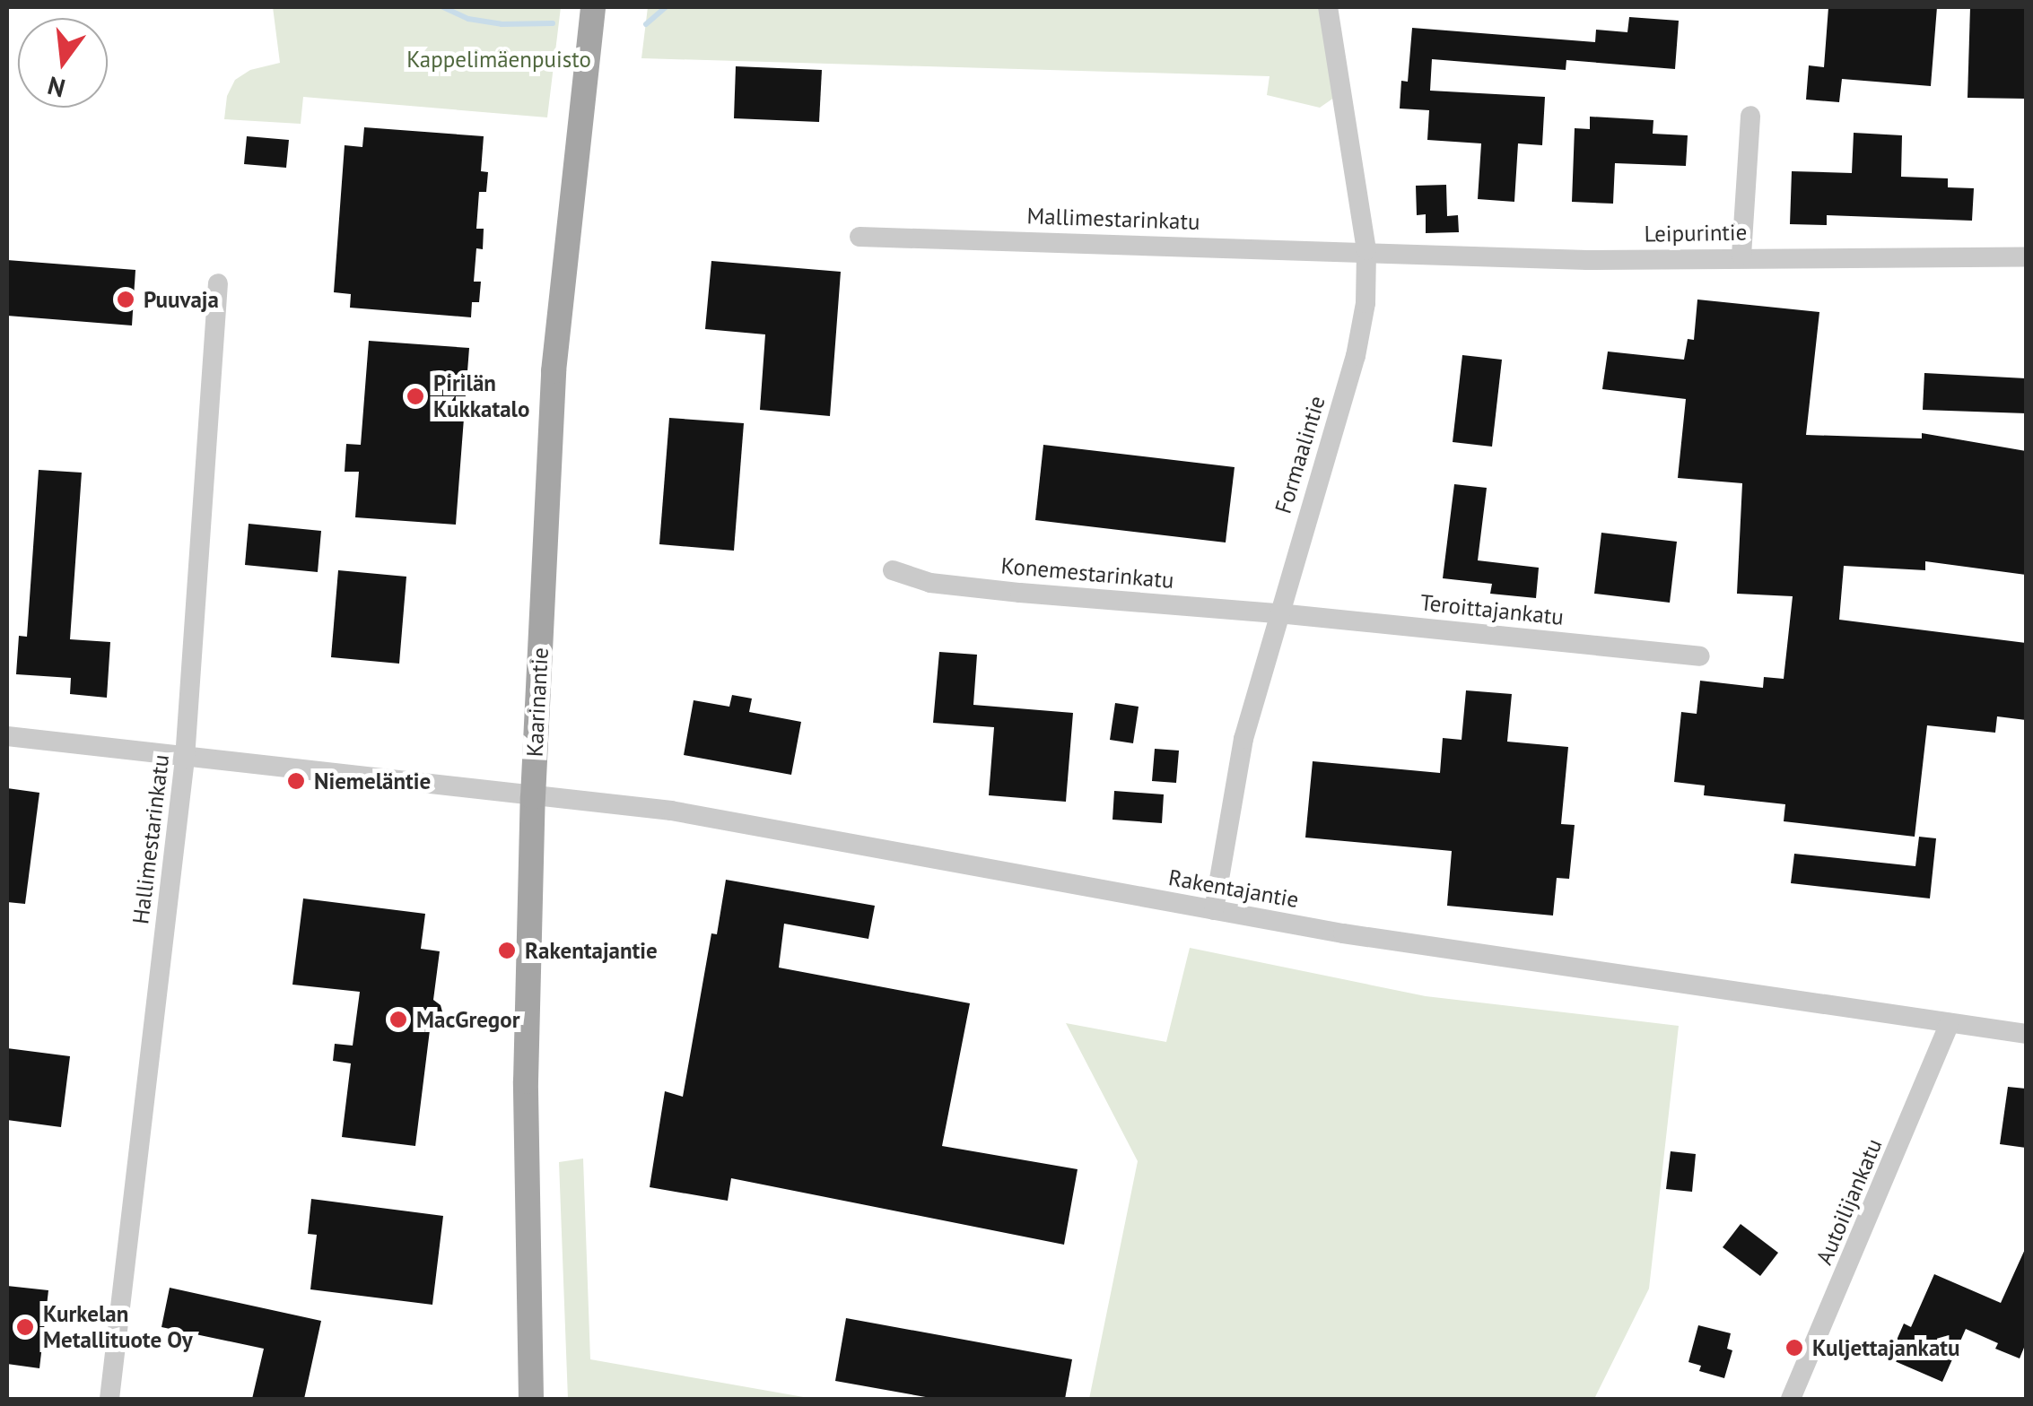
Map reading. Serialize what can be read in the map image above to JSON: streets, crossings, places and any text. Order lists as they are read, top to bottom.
{
  "streets": {
    "main road": ["Kaarinantie"],
    "street": [
      "Mallimestarinkatu",
      "Leipurintie",
      "Formaalintie",
      "Konemestarinkatu",
      "Teroittajankatu",
      "Hallimestarinkatu",
      "Rakentajantie",
      "Autoilijankatu"
    ]
  },
  "crossings": [
    ["Mallimestarinkatu", "Leipurintie"],
    ["Mallimestarinkatu", "Formaalintie"],
    ["Leipurintie", "Formaalintie"],
    ["Formaalintie", "Konemestarinkatu"],
    ["Formaalintie", "Teroittajankatu"],
    ["Formaalintie", "Rakentajantie"],
    ["Konemestarinkatu", "Teroittajankatu"],
    ["Kaarinantie", "Rakentajantie"],
    ["Hallimestarinkatu", "Rakentajantie"],
    ["Rakentajantie", "Autoilijankatu"]
  ],
  "parks": ["Kappelimäenpuisto"],
  "places": [
    "Puuvaja",
    "Pirilän Kukkatalo",
    "Niemeläntie",
    "Rakentajantie",
    "MacGregor",
    "Kurkelan Metallituote Oy",
    "Kuljettajankatu"
  ],
  "north": "bottom"
}
